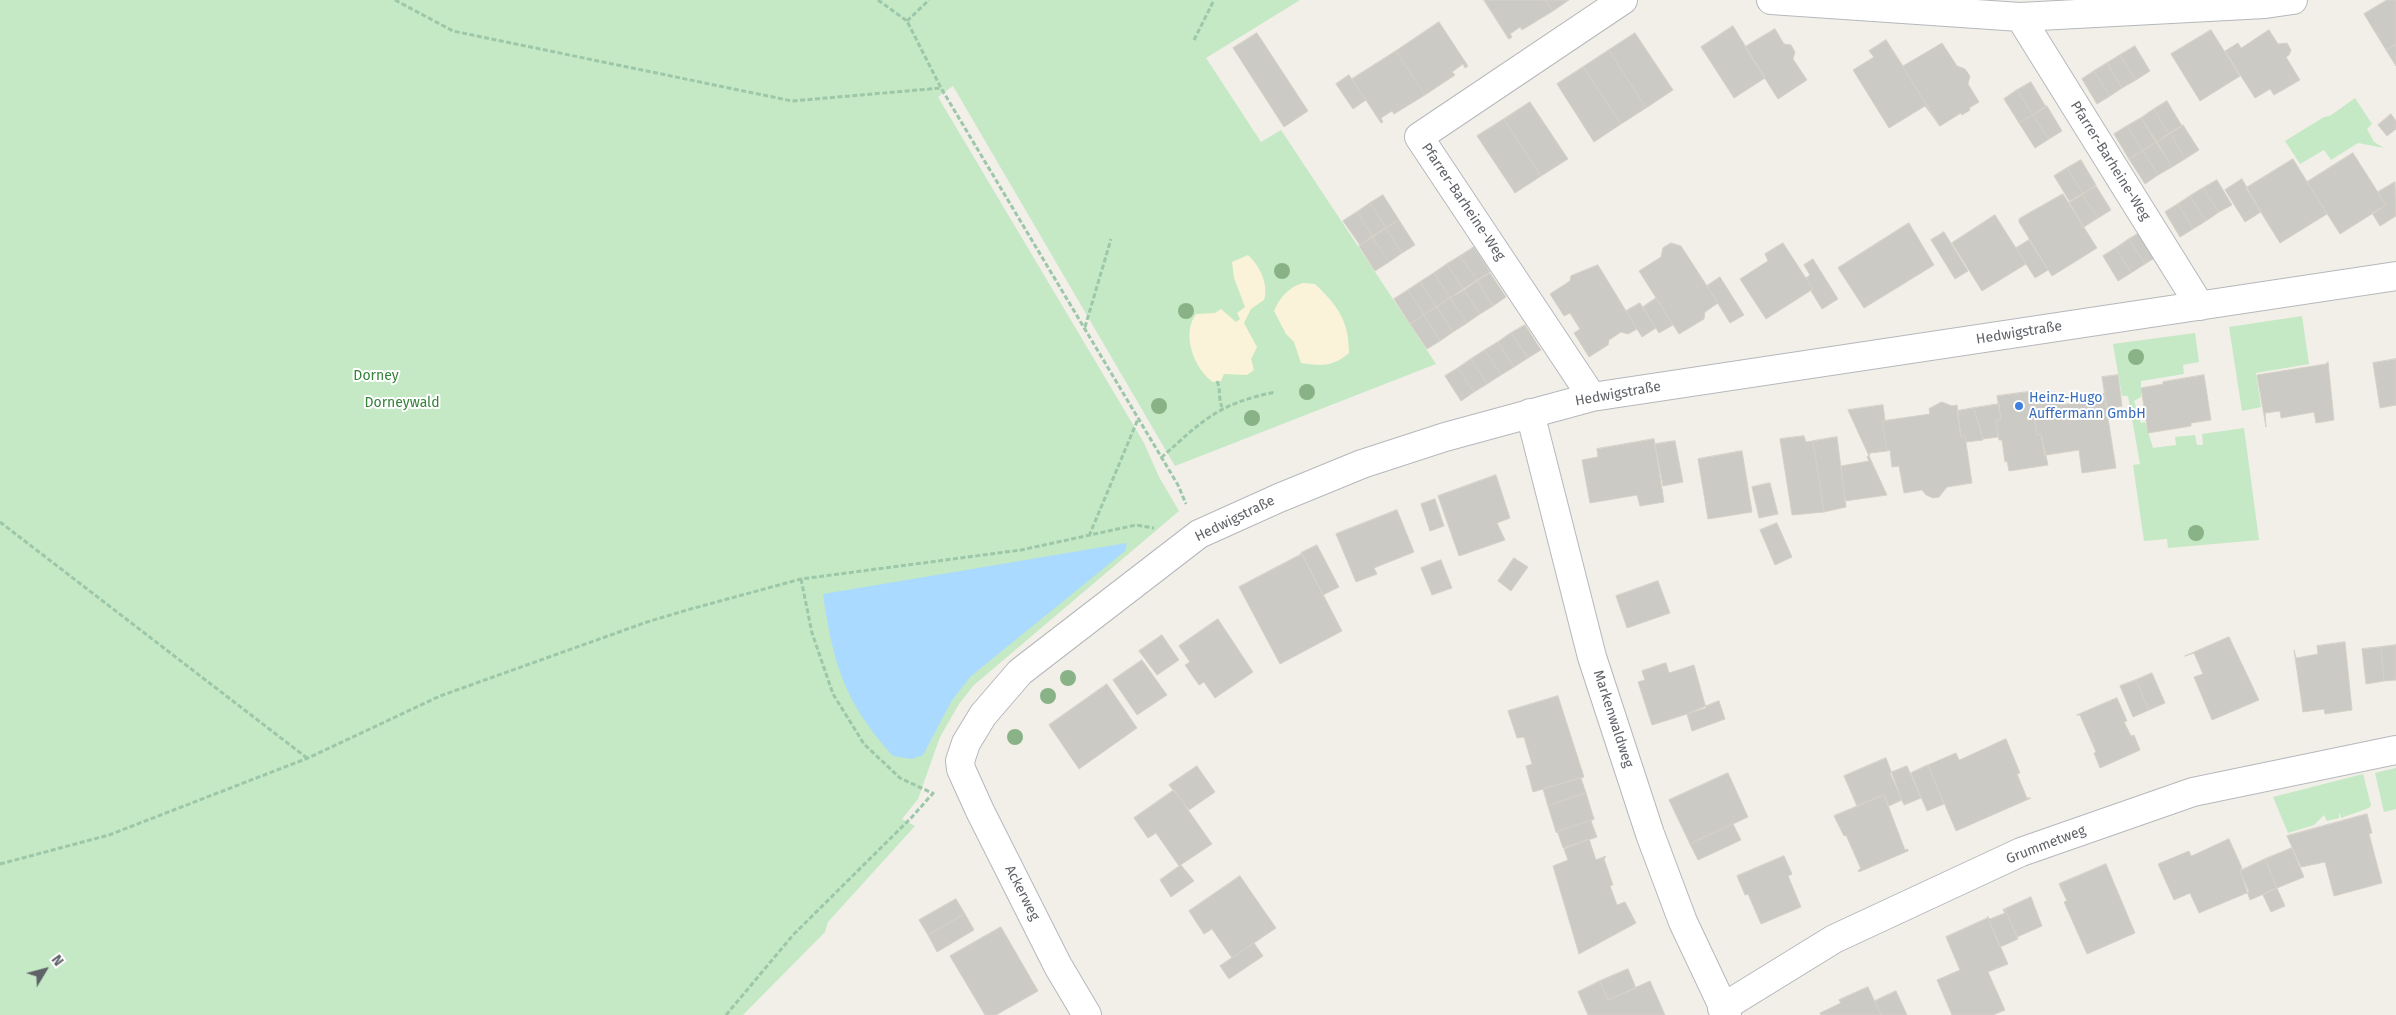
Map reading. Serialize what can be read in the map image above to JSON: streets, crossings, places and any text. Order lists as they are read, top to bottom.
{
  "streets": {
    "street": [
      "Pfarrer-Barheine-Weg",
      "Hedwigstraße",
      "Markenwaldweg",
      "Grummetweg",
      "Ackerweg"
    ]
  },
  "crossings": [
    ["Pfarrer-Barheine-Weg", "Hedwigstraße"],
    ["Hedwigstraße", "Markenwaldweg"],
    ["Hedwigstraße", "Ackerweg"],
    ["Markenwaldweg", "Grummetweg"]
  ],
  "parks": ["Dorney", "Dorneywald"],
  "places": ["Heinz-Hugo Auffermann GmbH"],
  "north": "top right"
}
